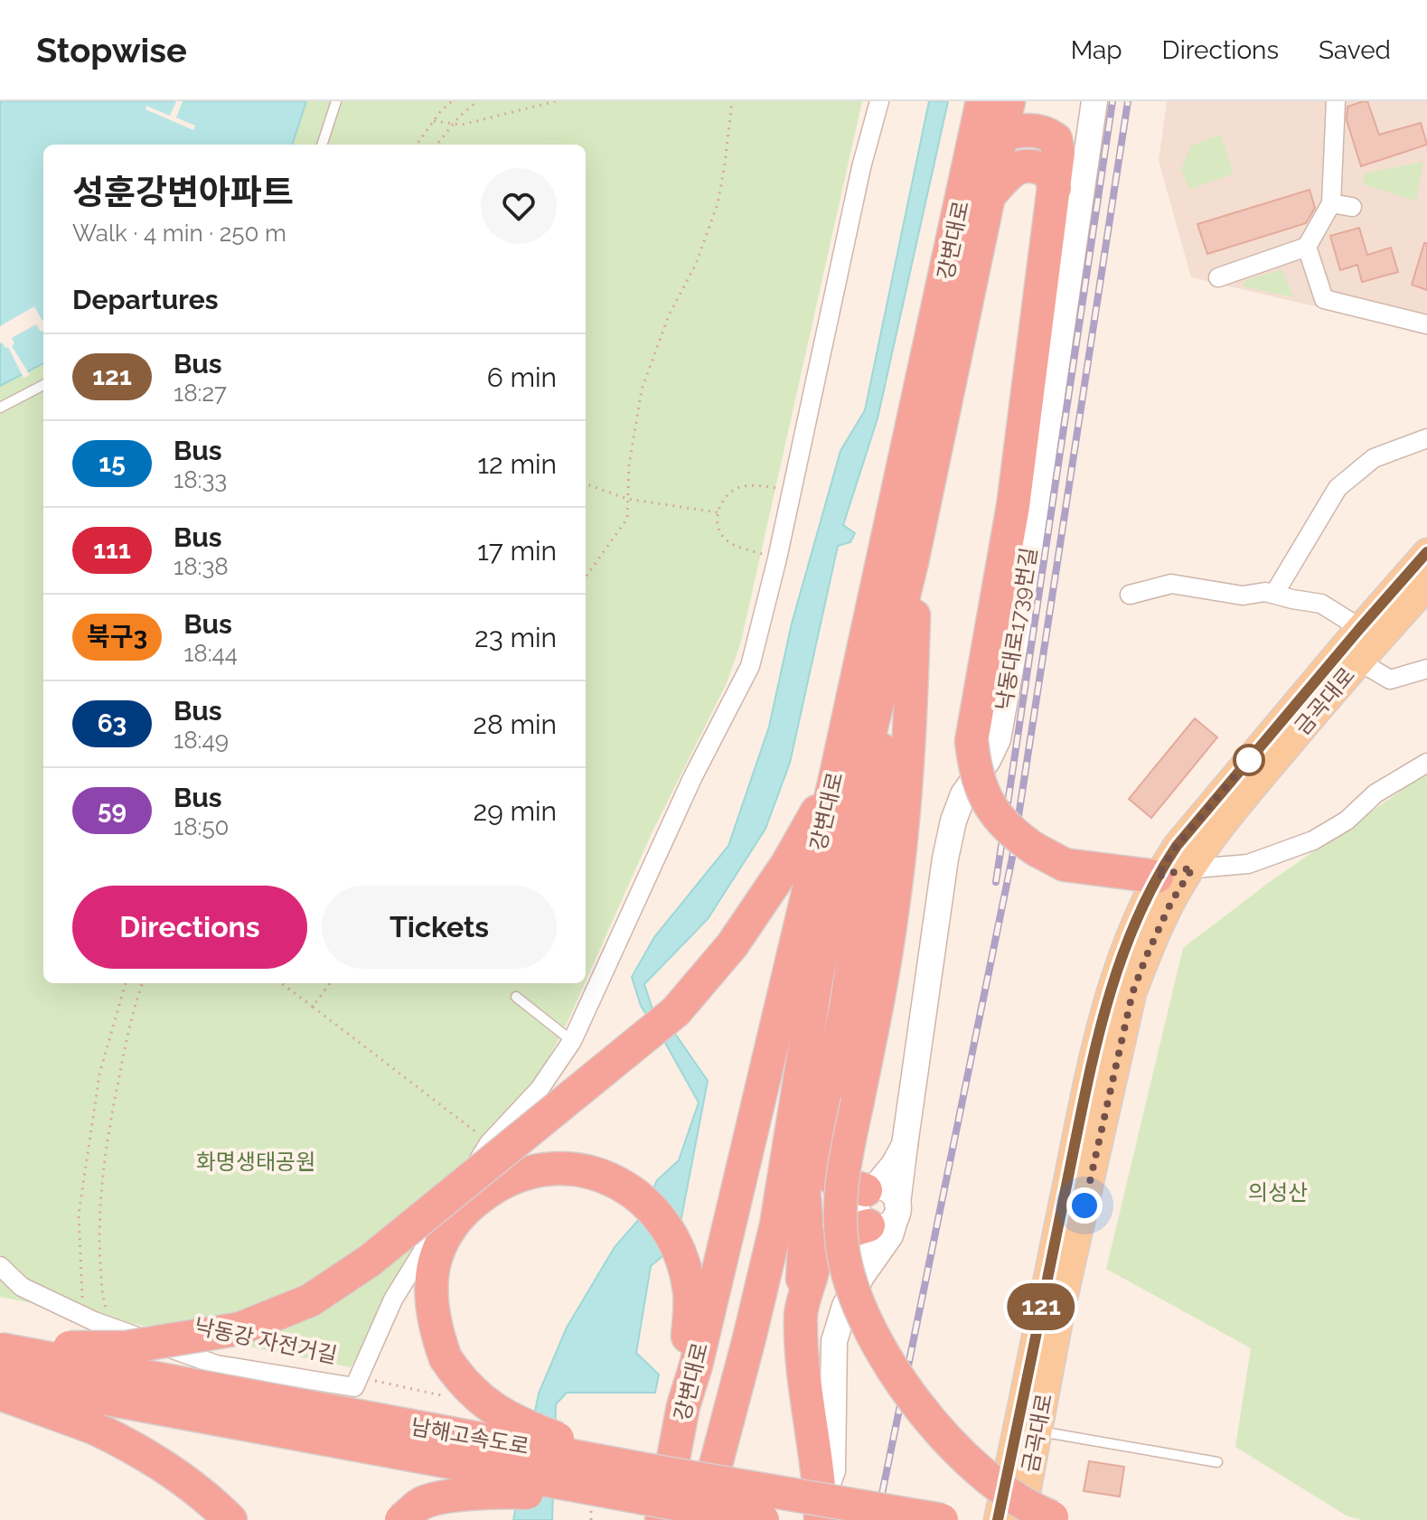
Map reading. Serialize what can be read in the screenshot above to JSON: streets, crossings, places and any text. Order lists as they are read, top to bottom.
{
  "streets": {
    "highway": ["강변대로", "남해고속도로"],
    "main road": ["금곡대로"],
    "street": ["낙동대로1739번길"],
    "path": ["낙동강 자전거길"]
  },
  "crossings": [
    ["강변대로", "남해고속도로"]
  ],
  "parks": ["화명생태공원", "의성산"],
  "lines": ["bus line 121"],
  "page": {
    "header": "Stopwise",
    "nav": ["Map", "Directions", "Saved"],
    "on_map": "121",
    "heading": [
      ["성훈강변아파트", "Walk · 4 min · 250 m"],
      "Departures"
    ],
    "list": [
      {
        "mark": "121",
        "name": "Bus",
        "note": "18:27",
        "value": "6 min"
      },
      {
        "mark": "15",
        "name": "Bus",
        "note": "18:33",
        "value": "12 min"
      },
      {
        "mark": "111",
        "name": "Bus",
        "note": "18:38",
        "value": "17 min"
      },
      {
        "mark": "북구3",
        "name": "Bus",
        "note": "18:44",
        "value": "23 min"
      },
      {
        "mark": "63",
        "name": "Bus",
        "note": "18:49",
        "value": "28 min"
      },
      {
        "mark": "59",
        "name": "Bus",
        "note": "18:50",
        "value": "29 min"
      }
    ],
    "buttons": ["Directions", "Tickets"]
  }
}
